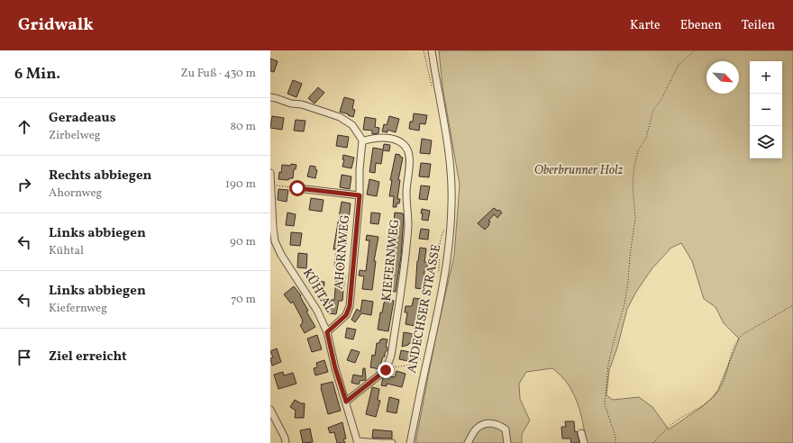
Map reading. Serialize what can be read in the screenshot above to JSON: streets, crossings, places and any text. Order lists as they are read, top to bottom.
{
  "streets": {
    "street": [
      "AHORNWEG",
      "KIEFERNWEG",
      "KÜHTAL",
      "ANDECHSER STRASSE"
    ]
  },
  "crossings": [
    ["AHORNWEG", "KIEFERNWEG"],
    ["AHORNWEG", "KÜHTAL"]
  ],
  "parks": ["Oberbrunner Holz"],
  "north": "bottom right",
  "page": {
    "header": "Gridwalk",
    "nav": ["Karte", "Ebenen", "Teilen"],
    "heading": ["6 Min.", "Zu Fuß · 430 m"],
    "map_buttons": ["+", "−"],
    "list": [
      ["Geradeaus", "Zirbelweg", "80 m"],
      ["Rechts abbiegen", "Ahornweg", "190 m"],
      ["Links abbiegen", "Kühtal", "90 m"],
      ["Links abbiegen", "Kiefernweg", "70 m"],
      "Ziel erreicht"
    ]
  }
}
